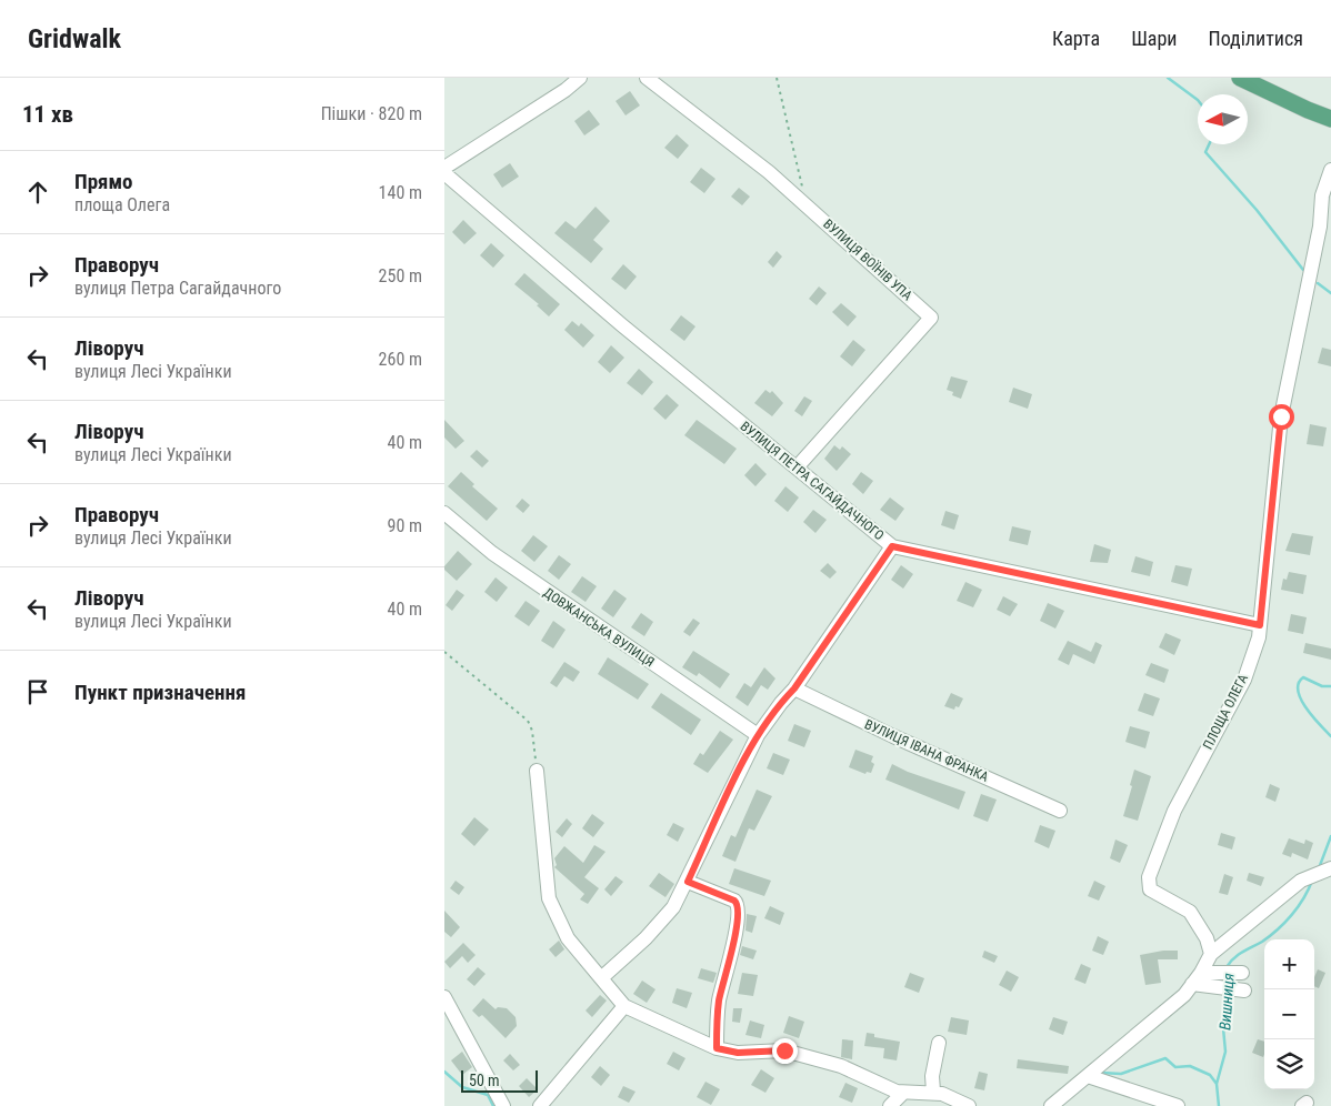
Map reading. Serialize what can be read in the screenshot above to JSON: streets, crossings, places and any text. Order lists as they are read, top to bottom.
{
  "streets": {
    "street": [
      "ВУЛИЦЯ ВОЇНІВ УПА",
      "ВУЛИЦЯ ПЕТРА САГАЙДАЧНОГО",
      "ДОВЖАНСЬКА ВУЛИЦЯ",
      "ПЛОЩА ОЛЕГА",
      "ВУЛИЦЯ ІВАНА ФРАНКА"
    ]
  },
  "crossings": [
    ["ВУЛИЦЯ ВОЇНІВ УПА", "ВУЛИЦЯ ПЕТРА САГАЙДАЧНОГО"],
    ["ВУЛИЦЯ ПЕТРА САГАЙДАЧНОГО", "ПЛОЩА ОЛЕГА"]
  ],
  "water": ["Вишниця"],
  "scale_bar": "50 m",
  "north": "left",
  "page": {
    "header": "Gridwalk",
    "nav": ["Карта", "Шари", "Поділитися"],
    "heading": ["11 хв", "Пішки · 820 m"],
    "list": [
      ["Прямо", "площа Олега", "140 m"],
      ["Праворуч", "вулиця Петра Сагайдачного", "250 m"],
      ["Ліворуч", "вулиця Лесі Українки", "260 m"],
      ["Ліворуч", "вулиця Лесі Українки", "40 m"],
      ["Праворуч", "вулиця Лесі Українки", "90 m"],
      ["Ліворуч", "вулиця Лесі Українки", "40 m"],
      "Пункт призначення"
    ],
    "map_buttons": ["+", "−"],
    "scale": "50 m"
  }
}
